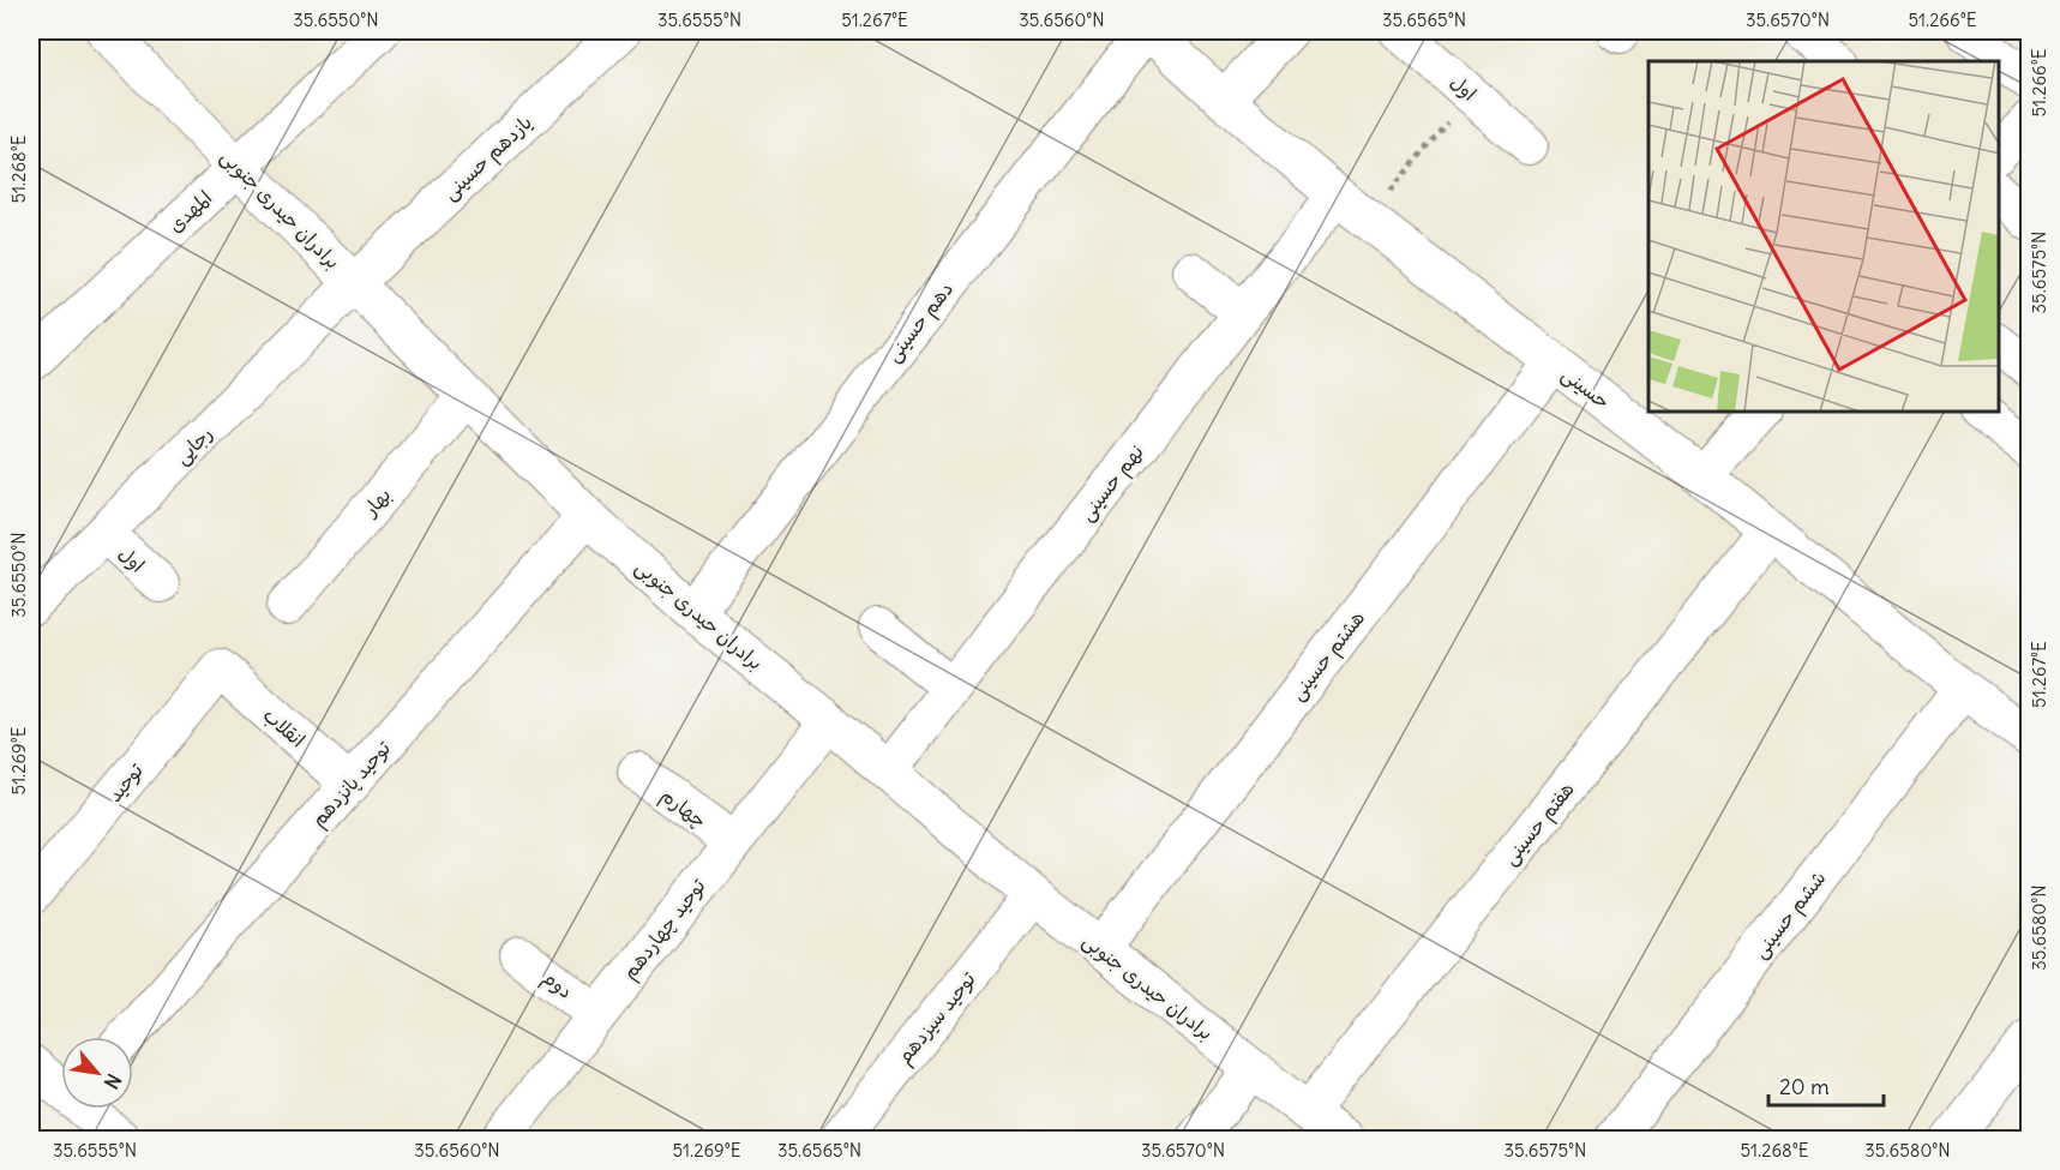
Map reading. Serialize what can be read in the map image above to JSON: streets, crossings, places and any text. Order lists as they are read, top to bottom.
{
  "streets": {
    "street": [
      "اول",
      "یازدهم حسینی",
      "برادران حیدری جنوبی",
      "المهدی",
      "دهم حسینی",
      "حسینی",
      "رجایی",
      "نهم حسینی",
      "بهار",
      "هشتم حسینی",
      "انقلاب",
      "توحید",
      "توحید پانزدهم",
      "چهارم",
      "هفتم حسینی",
      "ششم حسینی",
      "توحید چهاردهم",
      "دوم",
      "توحید سیزدهم"
    ]
  },
  "crossings": [
    ["اول", "رجایی"],
    ["یازدهم حسینی", "برادران حیدری جنوبی"],
    ["یازدهم حسینی", "رجایی"],
    ["برادران حیدری جنوبی", "المهدی"],
    ["برادران حیدری جنوبی", "دهم حسینی"],
    ["برادران حیدری جنوبی", "رجایی"],
    ["برادران حیدری جنوبی", "نهم حسینی"],
    ["برادران حیدری جنوبی", "بهار"],
    ["برادران حیدری جنوبی", "هشتم حسینی"],
    ["برادران حیدری جنوبی", "توحید پانزدهم"],
    ["برادران حیدری جنوبی", "هفتم حسینی"],
    ["برادران حیدری جنوبی", "توحید چهاردهم"],
    ["برادران حیدری جنوبی", "توحید سیزدهم"],
    ["دهم حسینی", "حسینی"],
    ["حسینی", "نهم حسینی"],
    ["حسینی", "هشتم حسینی"],
    ["حسینی", "هفتم حسینی"],
    ["حسینی", "ششم حسینی"],
    ["انقلاب", "توحید"],
    ["انقلاب", "توحید پانزدهم"],
    ["چهارم", "توحید چهاردهم"],
    ["توحید چهاردهم", "دوم"]
  ],
  "scale_bar": "20 m",
  "north": "bottom right",
  "coordinates": [
    "35.6550°N",
    "35.6555°N",
    "51.267°E",
    "35.6560°N",
    "35.6565°N",
    "35.6570°N",
    "51.266°E",
    "51.268°E",
    "35.6575°N",
    "51.269°E",
    "35.6580°N"
  ]
}
